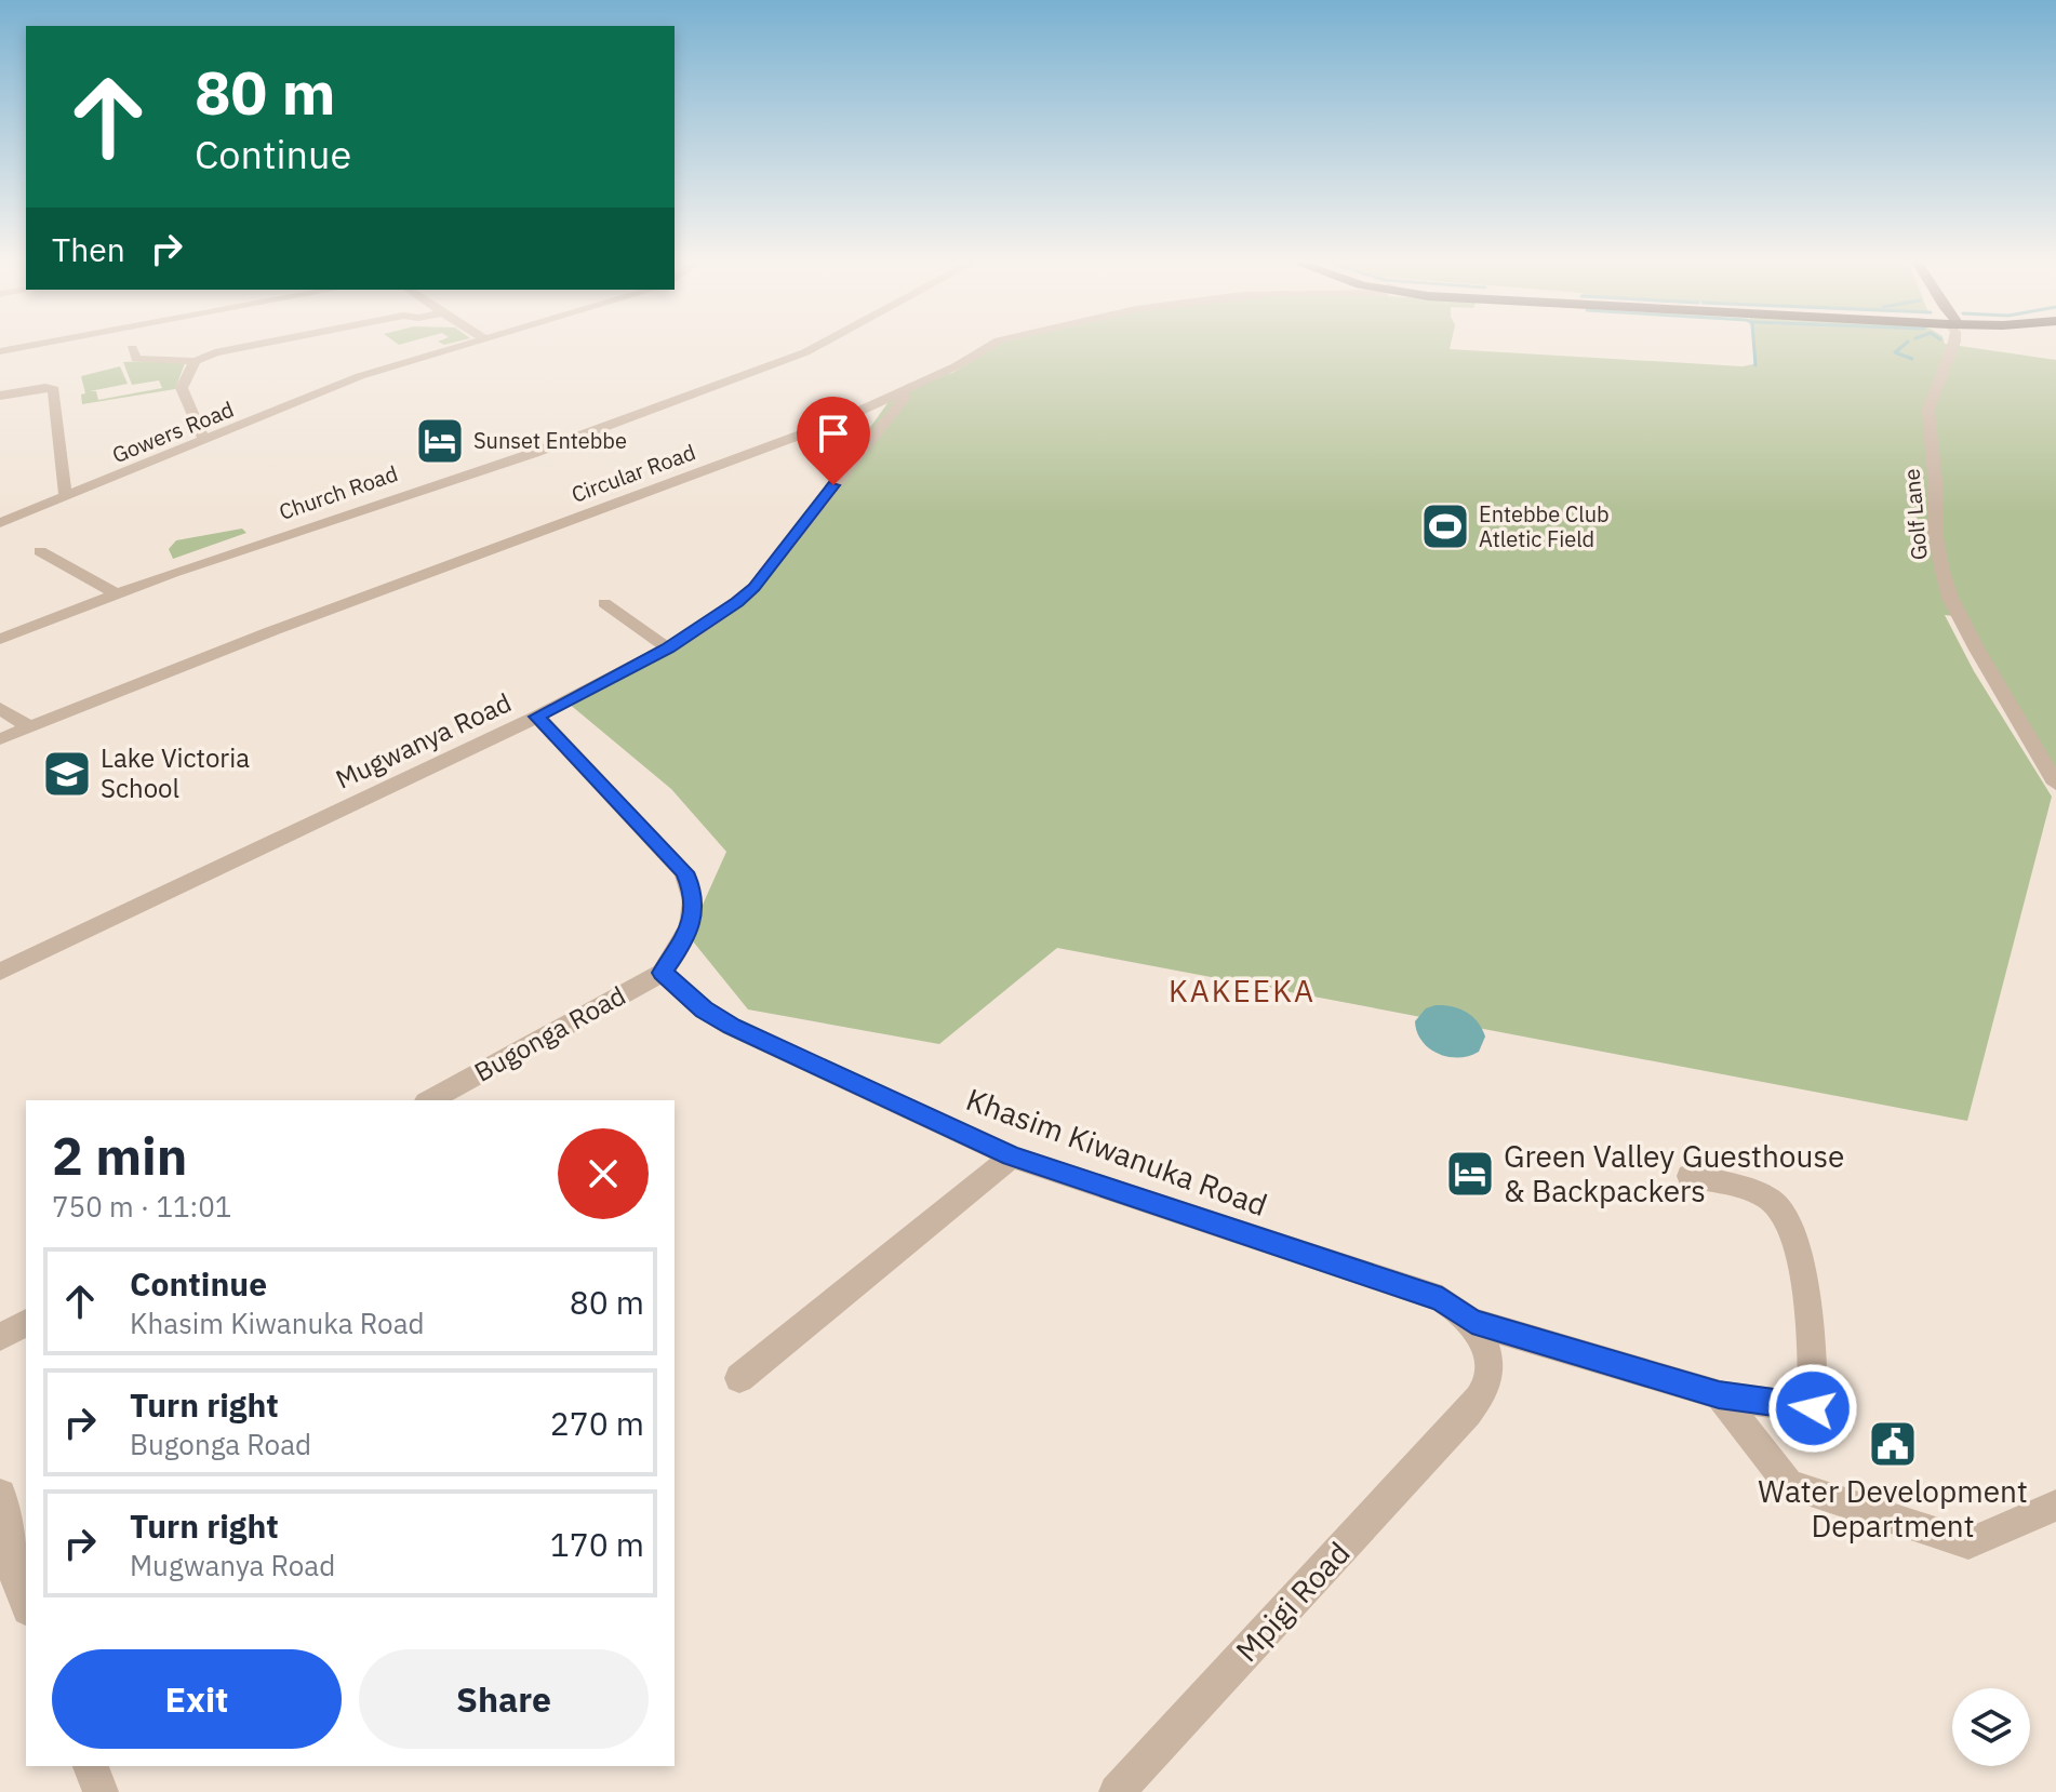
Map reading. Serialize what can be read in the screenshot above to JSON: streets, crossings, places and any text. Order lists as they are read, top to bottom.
{
  "streets": {
    "street": [
      "Gowers Road",
      "Circular Road",
      "Church Road",
      "Golf Lane",
      "Mugwanya Road",
      "Bugonga Road",
      "Khasim Kiwanuka Road",
      "Mpigi Road"
    ]
  },
  "crossings": [
    ["Circular Road", "Mugwanya Road"],
    ["Mugwanya Road", "Bugonga Road"],
    ["Bugonga Road", "Khasim Kiwanuka Road"],
    ["Khasim Kiwanuka Road", "Mpigi Road"]
  ],
  "districts": ["KAKEEKA"],
  "places": {
    "hotel": ["Sunset Entebbe", "Green Valley Guesthouse & Backpackers"],
    "sports": ["Entebbe Club Atletic Field"],
    "school or university": ["Lake Victoria School"],
    "public building": ["Water Development Department"]
  },
  "page": {
    "turn": ["80 m", "Continue"],
    "then": "Then",
    "heading": ["2 min", "750 m · 11:01"],
    "list": [
      {
        "name": "Continue",
        "note": "Khasim Kiwanuka Road",
        "value": "80 m"
      },
      {
        "name": "Turn right",
        "note": "Bugonga Road",
        "value": "270 m"
      },
      {
        "name": "Turn right",
        "note": "Mugwanya Road",
        "value": "170 m"
      }
    ],
    "buttons": ["Exit", "Share"]
  }
}
